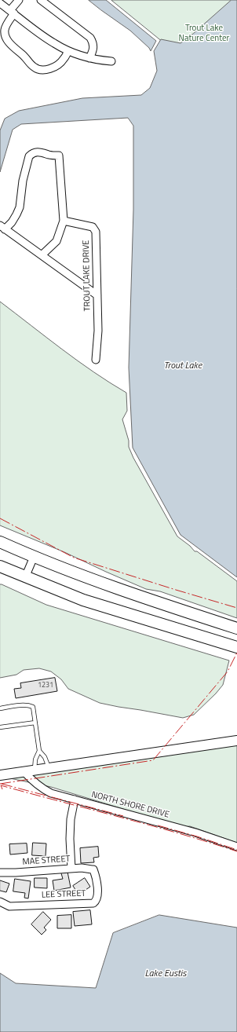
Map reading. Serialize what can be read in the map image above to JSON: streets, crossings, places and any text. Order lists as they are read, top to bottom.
{
  "streets": {
    "street": [
      "TROUT LAKE DRIVE",
      "NORTH SHORE DRIVE",
      "MAE STREET",
      "LEE STREET"
    ]
  },
  "crossings": [
    ["MAE STREET", "LEE STREET"]
  ],
  "water": ["Trout Lake", "Lake Eustis"],
  "parks": ["Trout Lake Nature Center"],
  "house_numbers": ["1231"]
}
